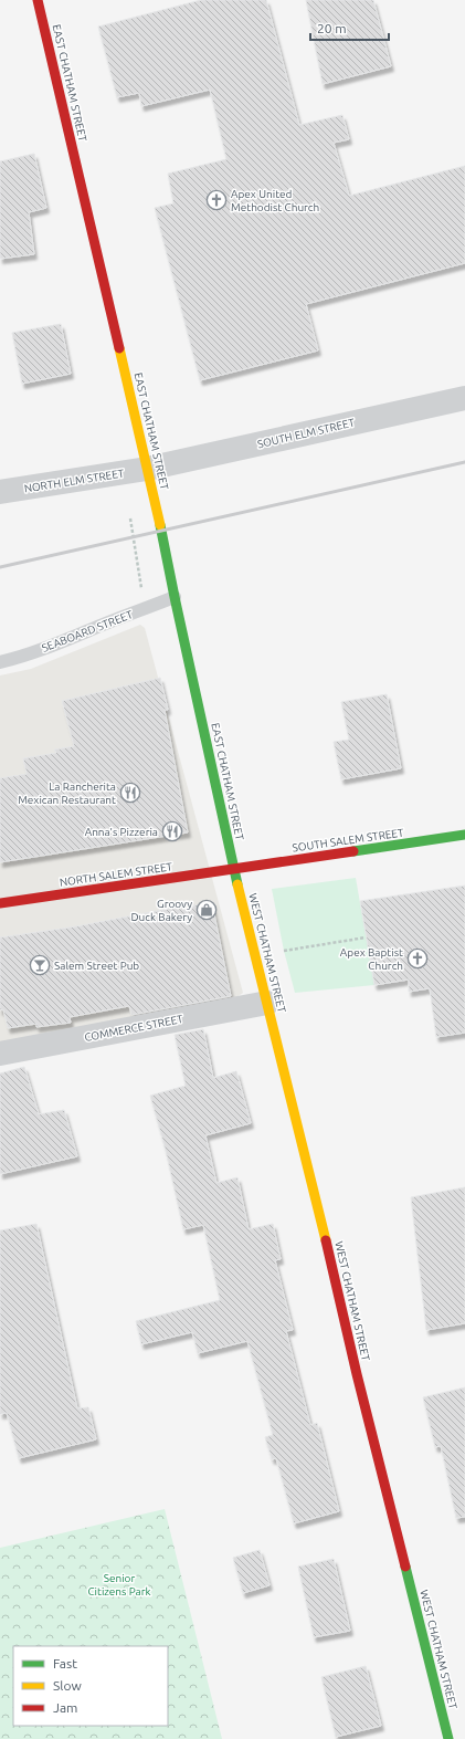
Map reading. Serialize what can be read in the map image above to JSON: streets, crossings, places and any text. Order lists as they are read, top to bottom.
{
  "streets": {
    "street": [
      "EAST CHATHAM STREET",
      "SOUTH ELM STREET",
      "NORTH ELM STREET",
      "SOUTH SALEM STREET",
      "NORTH SALEM STREET",
      "WEST CHATHAM STREET",
      "COMMERCE STREET"
    ],
    "lane": ["SEABOARD STREET"]
  },
  "crossings": [
    ["EAST CHATHAM STREET", "SOUTH ELM STREET"],
    ["EAST CHATHAM STREET", "NORTH ELM STREET"],
    ["EAST CHATHAM STREET", "SEABOARD STREET"],
    ["EAST CHATHAM STREET", "SOUTH SALEM STREET"],
    ["EAST CHATHAM STREET", "NORTH SALEM STREET"],
    ["EAST CHATHAM STREET", "WEST CHATHAM STREET"],
    ["SOUTH ELM STREET", "NORTH ELM STREET"],
    ["SOUTH SALEM STREET", "NORTH SALEM STREET"],
    ["SOUTH SALEM STREET", "WEST CHATHAM STREET"],
    ["NORTH SALEM STREET", "WEST CHATHAM STREET"],
    ["WEST CHATHAM STREET", "COMMERCE STREET"]
  ],
  "parks": ["Senior Citizens Park"],
  "places": {
    "church": ["Apex United Methodist Church", "Apex Baptist Church"],
    "restaurant": ["La Rancherita Mexican Restaurant", "Anna's Pizzeria"],
    "shop": ["Groovy Duck Bakery"],
    "bar": ["Salem Street Pub"]
  },
  "legend": ["Fast", "Slow", "Jam"],
  "scale_bar": "20 m"
}
